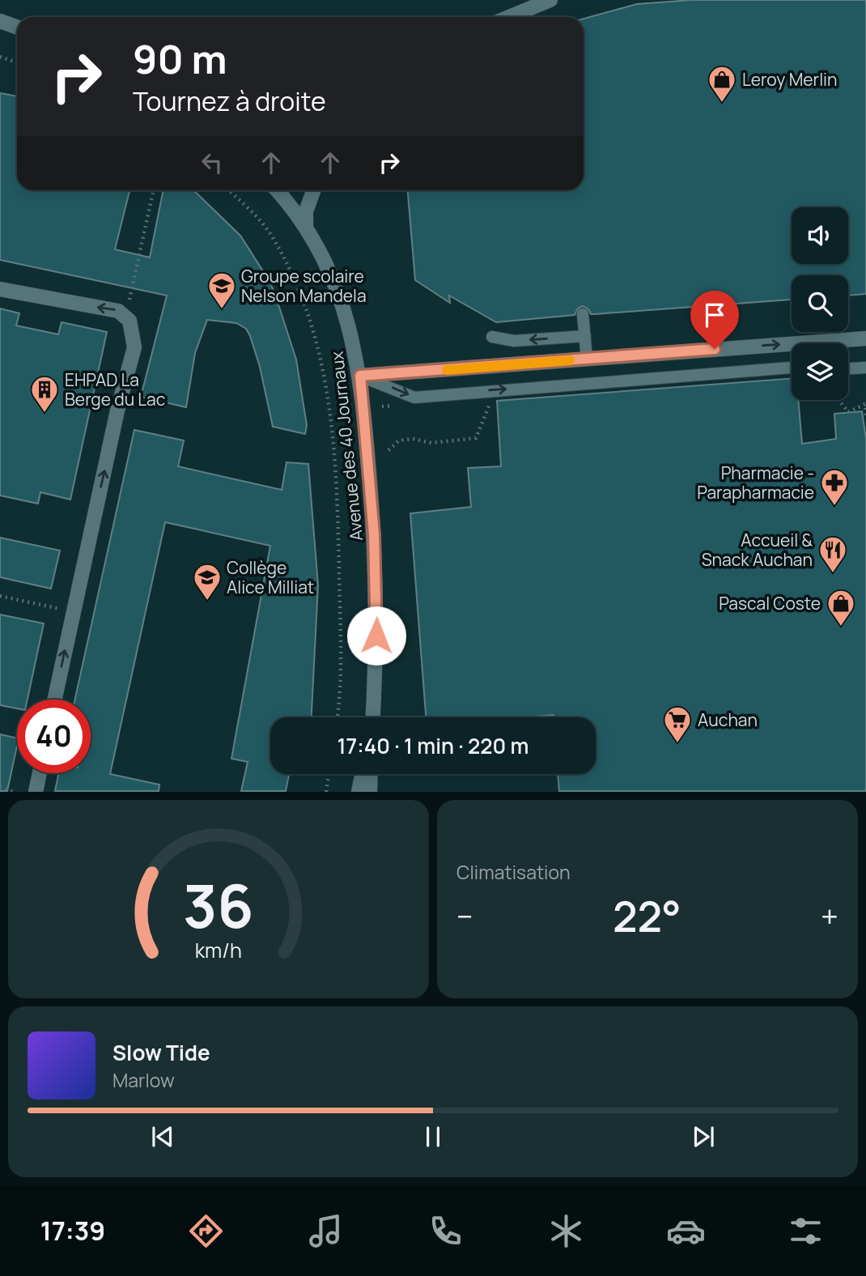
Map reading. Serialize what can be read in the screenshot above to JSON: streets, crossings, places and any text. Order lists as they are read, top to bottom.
{
  "streets": {
    "street": ["Avenue des 40 Journaux"]
  },
  "places": {
    "shop": ["Leroy Merlin", "Pascal Coste"],
    "school or university": ["Groupe scolaire Nelson Mandela", "Collège Alice Milliat"],
    "building": ["EHPAD La Berge du Lac"],
    "pharmacy": ["Pharmacie - Parapharmacie"],
    "restaurant": ["Accueil & Snack Auchan"],
    "supermarket": ["Auchan"]
  },
  "page": {
    "turn": ["90 m", "Tournez à droite"],
    "limit": "40",
    "trip": "17:40 · 1 min · 220 m",
    "tile": "Climatisation",
    "heat": ["−", "22°", "+"],
    "song": ["Slow Tide", "Marlow"],
    "tabs": "17:39",
    "gauge": ["36", "km/h"]
  }
}
